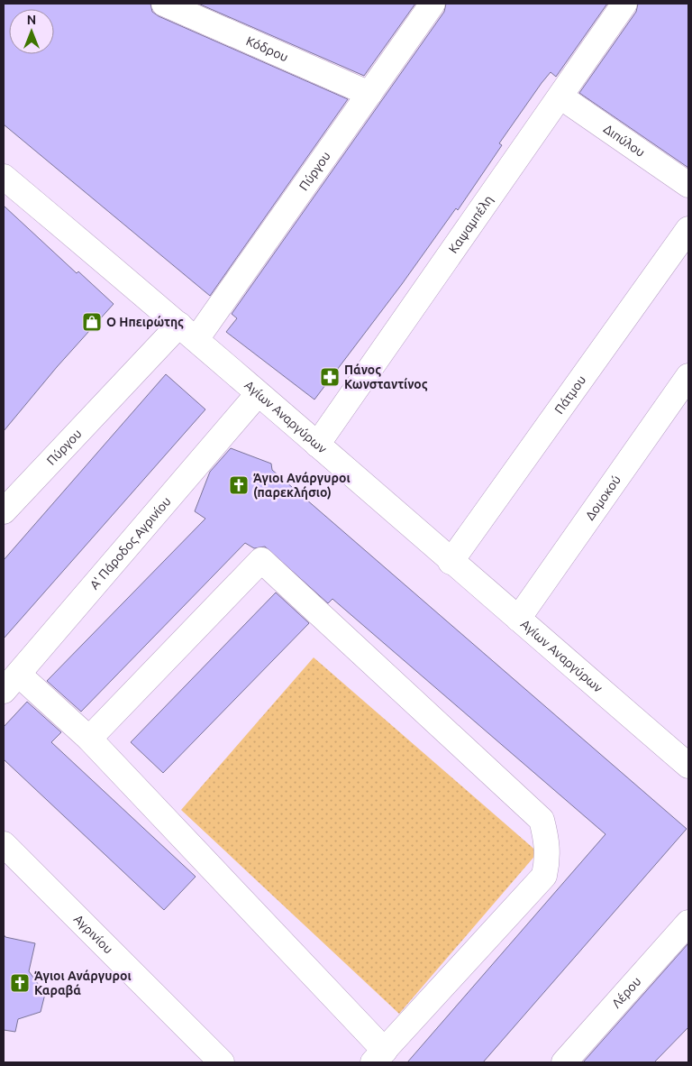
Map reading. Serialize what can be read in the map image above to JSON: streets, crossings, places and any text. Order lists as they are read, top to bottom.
{
  "streets": {
    "street": [
      "Κόδρου",
      "Διπύλου",
      "Πύργου",
      "Καψαμπέλη",
      "Πάτμου",
      "Αγίων Αναργύρων",
      "Δομοκού",
      "Α' Πάροδος Αγρινίου",
      "Αγρινίου",
      "Λέρου"
    ]
  },
  "crossings": [
    ["Κόδρου", "Πύργου"],
    ["Διπύλου", "Καψαμπέλη"],
    ["Πύργου", "Αγίων Αναργύρων"],
    ["Καψαμπέλη", "Αγίων Αναργύρων"],
    ["Πάτμου", "Αγίων Αναργύρων"],
    ["Αγίων Αναργύρων", "Δομοκού"],
    ["Αγίων Αναργύρων", "Α' Πάροδος Αγρινίου"]
  ],
  "places": {
    "shop": ["Ο Ηπειρώτης"],
    "pharmacy": ["Πάνος Κωνσταντίνος"],
    "church": ["Άγιοι Ανάργυροι (παρεκλήσιο)", "Άγιοι Ανάργυροι Καραβά"]
  },
  "north": "top"
}
